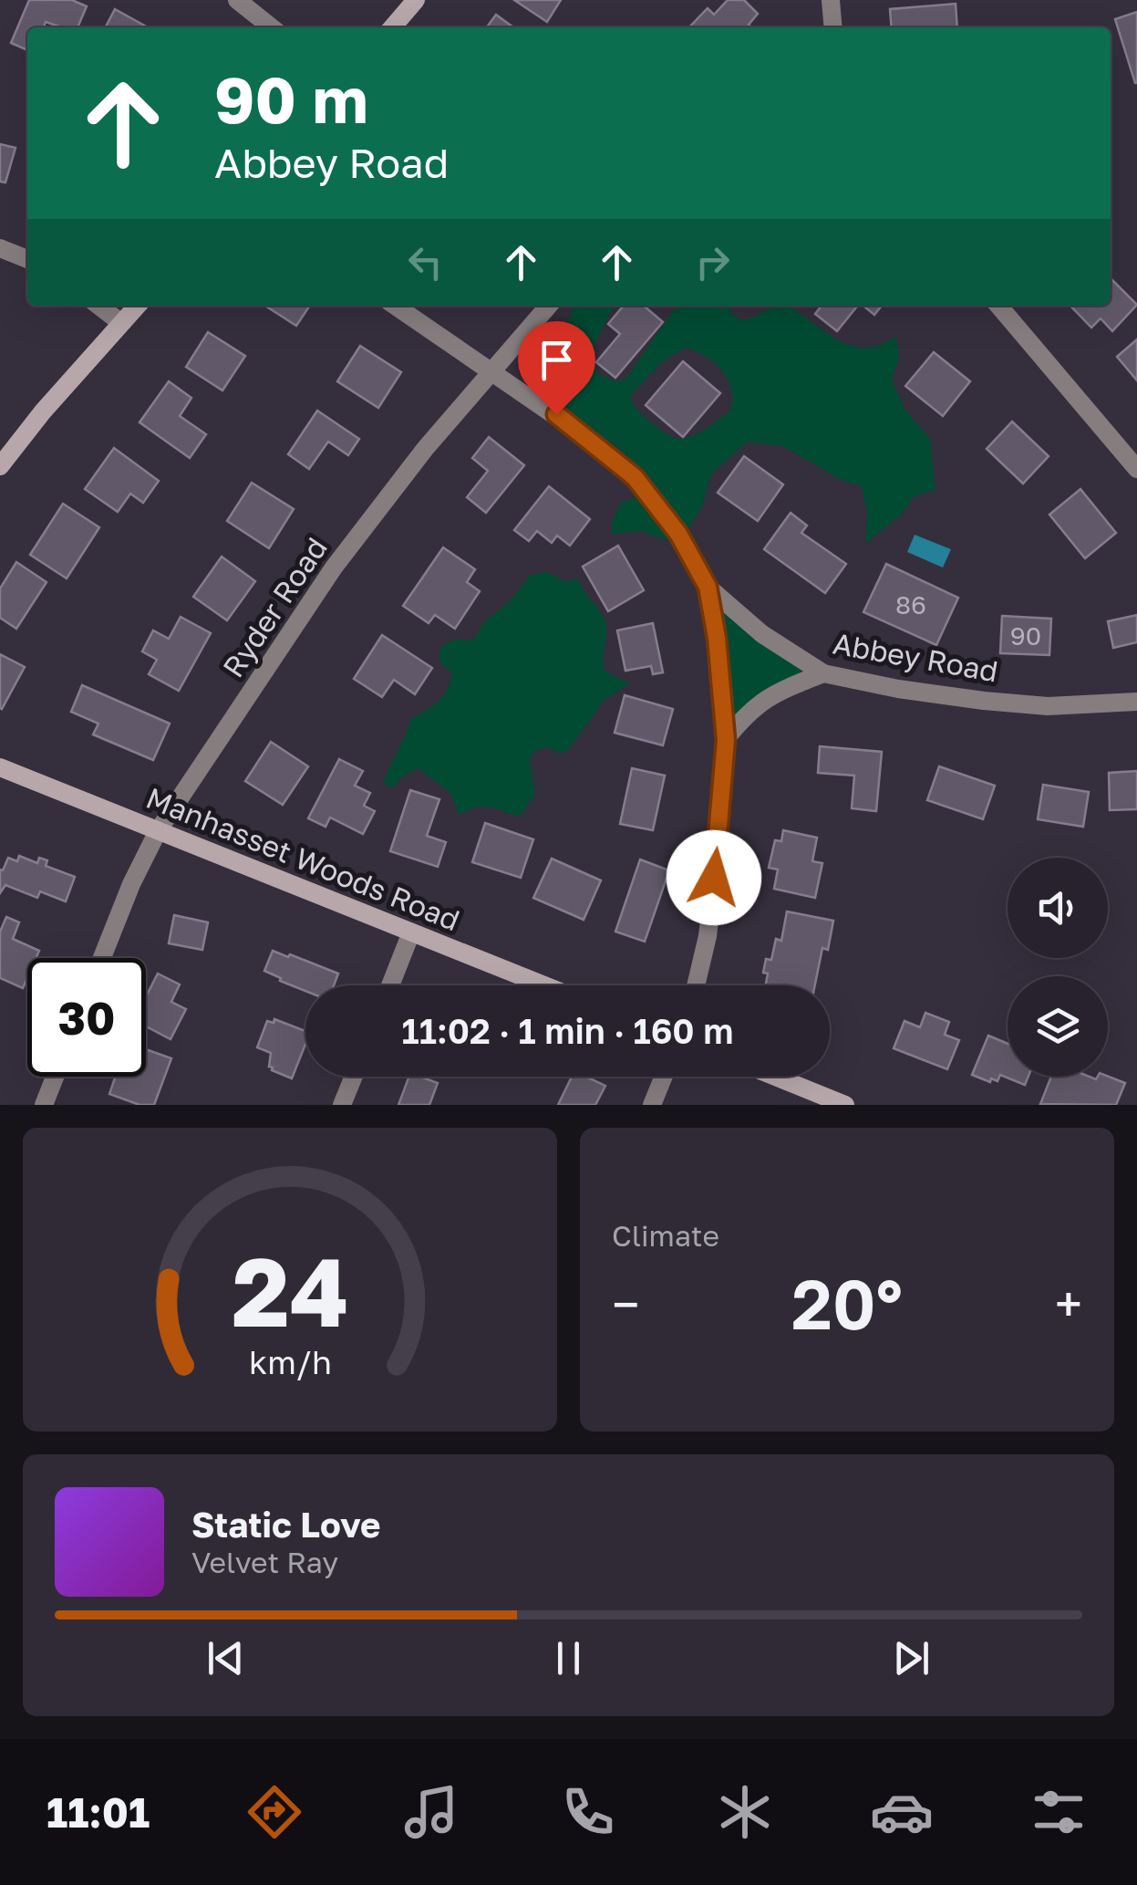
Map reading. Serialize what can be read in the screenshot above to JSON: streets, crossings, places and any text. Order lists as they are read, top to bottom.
{
  "streets": {
    "street": ["Ryder Road", "Abbey Road", "Manhasset Woods Road"]
  },
  "crossings": [
    ["Ryder Road", "Abbey Road"],
    ["Ryder Road", "Manhasset Woods Road"]
  ],
  "house_numbers": ["86", "90"],
  "page": {
    "turn": ["90 m", "Abbey Road"],
    "limit": "30",
    "trip": "11:02 · 1 min · 160 m",
    "tile": "Climate",
    "heat": ["−", "20°", "+"],
    "song": ["Static Love", "Velvet Ray"],
    "tabs": "11:01",
    "gauge": ["24", "km/h"]
  }
}
